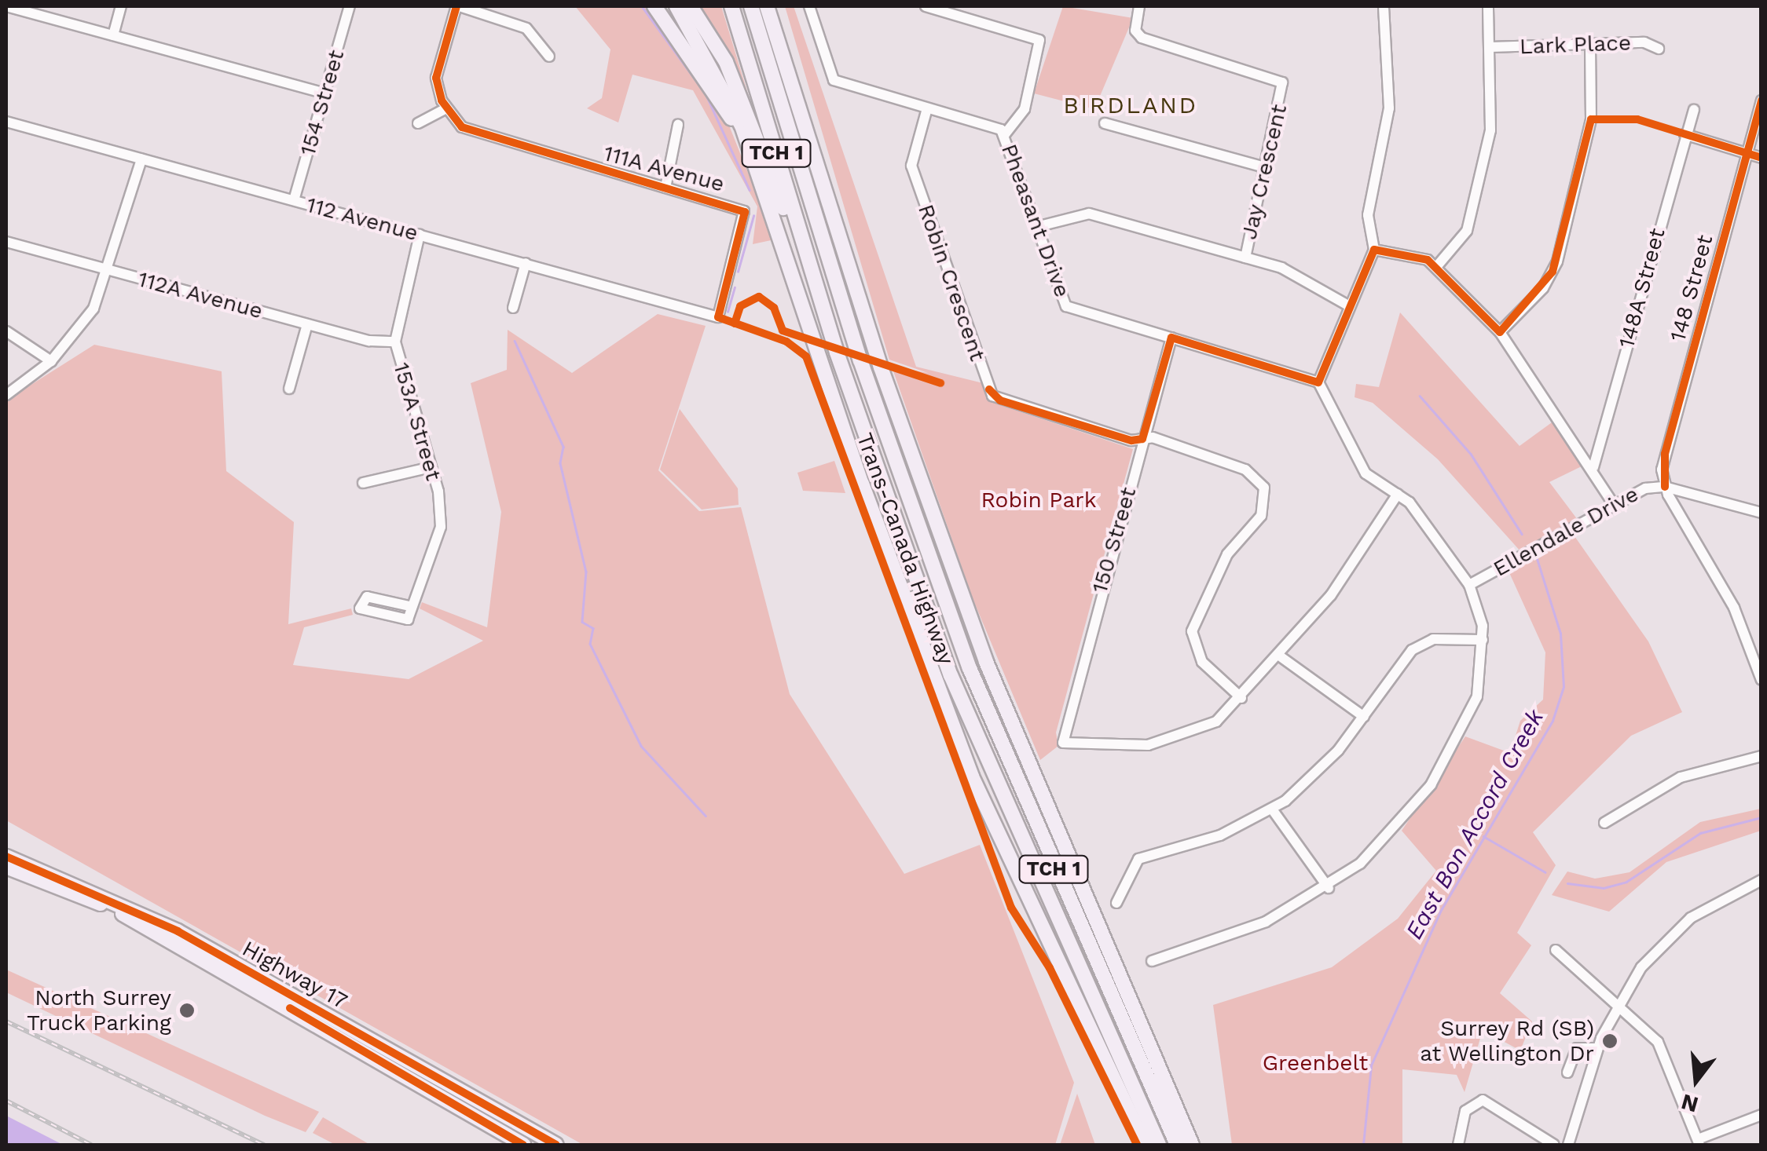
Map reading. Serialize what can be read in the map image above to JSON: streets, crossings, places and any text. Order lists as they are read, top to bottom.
{
  "streets": {
    "highway": ["TCH 1", "Trans-Canada Highway", "Highway 17"],
    "street": [
      "Lark Place",
      "154 Street",
      "111A Avenue",
      "Jay Crescent",
      "112 Avenue",
      "Pheasant Drive",
      "Robin Crescent",
      "148A Street",
      "148 Street",
      "112A Avenue",
      "153A Street",
      "Ellendale Drive",
      "150 Street"
    ]
  },
  "crossings": [
    ["154 Street", "112 Avenue"],
    ["TCH 1", "Trans-Canada Highway"],
    ["111A Avenue", "112 Avenue"],
    ["112 Avenue", "153A Street"],
    ["Pheasant Drive", "Robin Crescent"],
    ["Pheasant Drive", "150 Street"],
    ["Robin Crescent", "150 Street"],
    ["148 Street", "Ellendale Drive"],
    ["112A Avenue", "153A Street"]
  ],
  "districts": ["BIRDLAND"],
  "water": ["East Bon Accord Creek"],
  "parks": ["Robin Park", "Greenbelt"],
  "places": ["North Surrey Truck Parking", "Surrey Rd (SB) at Wellington Dr"],
  "north": "bottom"
}
